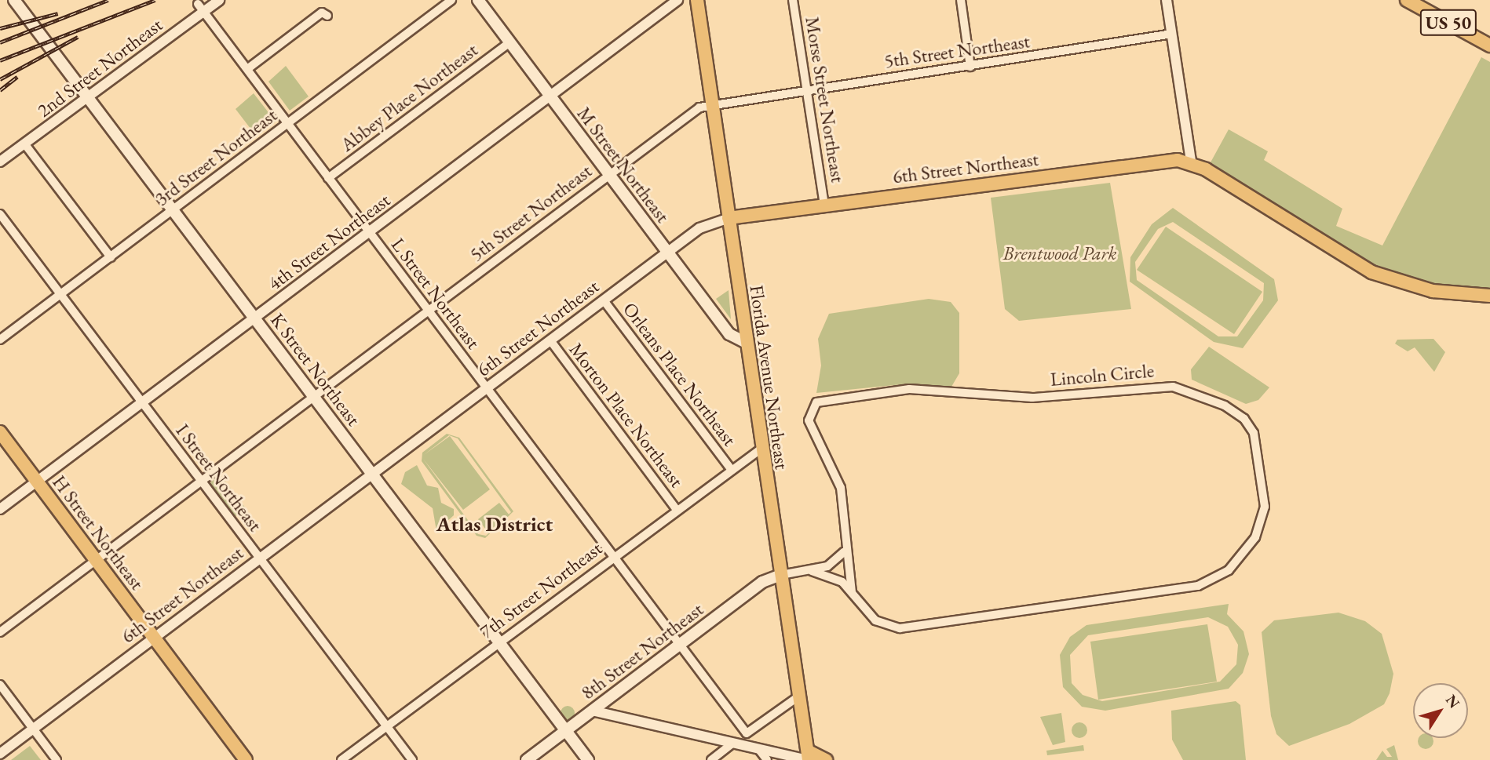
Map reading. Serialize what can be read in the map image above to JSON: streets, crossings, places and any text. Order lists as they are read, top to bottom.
{
  "streets": {
    "main road": [
      "US 50",
      "M Street Northeast",
      "6th Street Northeast",
      "K Street Northeast",
      "Florida Avenue Northeast",
      "H Street Northeast",
      "8th Street Northeast"
    ],
    "street": [
      "5th Street Northeast",
      "2nd Street Northeast",
      "Abbey Place Northeast",
      "Morse Street Northeast",
      "3rd Street Northeast",
      "4th Street Northeast",
      "L Street Northeast",
      "Orleans Place Northeast",
      "Lincoln Circle",
      "Morton Place Northeast",
      "I Street Northeast",
      "7th Street Northeast"
    ]
  },
  "crossings": [
    ["5th Street Northeast", "Morse Street Northeast"],
    ["5th Street Northeast", "M Street Northeast"],
    ["5th Street Northeast", "L Street Northeast"],
    ["5th Street Northeast", "K Street Northeast"],
    ["5th Street Northeast", "Florida Avenue Northeast"],
    ["5th Street Northeast", "I Street Northeast"],
    ["5th Street Northeast", "H Street Northeast"],
    ["2nd Street Northeast", "L Street Northeast"],
    ["2nd Street Northeast", "K Street Northeast"],
    ["Abbey Place Northeast", "M Street Northeast"],
    ["Abbey Place Northeast", "L Street Northeast"],
    ["Morse Street Northeast", "6th Street Northeast"],
    ["3rd Street Northeast", "L Street Northeast"],
    ["3rd Street Northeast", "K Street Northeast"],
    ["3rd Street Northeast", "I Street Northeast"],
    ["M Street Northeast", "6th Street Northeast"],
    ["M Street Northeast", "4th Street Northeast"],
    ["M Street Northeast", "Florida Avenue Northeast"],
    ["6th Street Northeast", "L Street Northeast"],
    ["6th Street Northeast", "K Street Northeast"],
    ["6th Street Northeast", "Orleans Place Northeast"],
    ["6th Street Northeast", "Florida Avenue Northeast"],
    ["6th Street Northeast", "Morton Place Northeast"],
    ["6th Street Northeast", "I Street Northeast"],
    ["6th Street Northeast", "H Street Northeast"],
    ["4th Street Northeast", "L Street Northeast"],
    ["4th Street Northeast", "K Street Northeast"],
    ["4th Street Northeast", "I Street Northeast"],
    ["4th Street Northeast", "H Street Northeast"],
    ["L Street Northeast", "Florida Avenue Northeast"],
    ["L Street Northeast", "7th Street Northeast"],
    ["L Street Northeast", "8th Street Northeast"],
    ["K Street Northeast", "7th Street Northeast"],
    ["K Street Northeast", "8th Street Northeast"],
    ["Orleans Place Northeast", "7th Street Northeast"],
    ["Lincoln Circle", "Florida Avenue Northeast"],
    ["Lincoln Circle", "8th Street Northeast"],
    ["Florida Avenue Northeast", "7th Street Northeast"],
    ["Florida Avenue Northeast", "8th Street Northeast"],
    ["Morton Place Northeast", "7th Street Northeast"],
    ["I Street Northeast", "7th Street Northeast"]
  ],
  "districts": ["Atlas District"],
  "parks": ["Brentwood Park"],
  "north": "top right"
}
